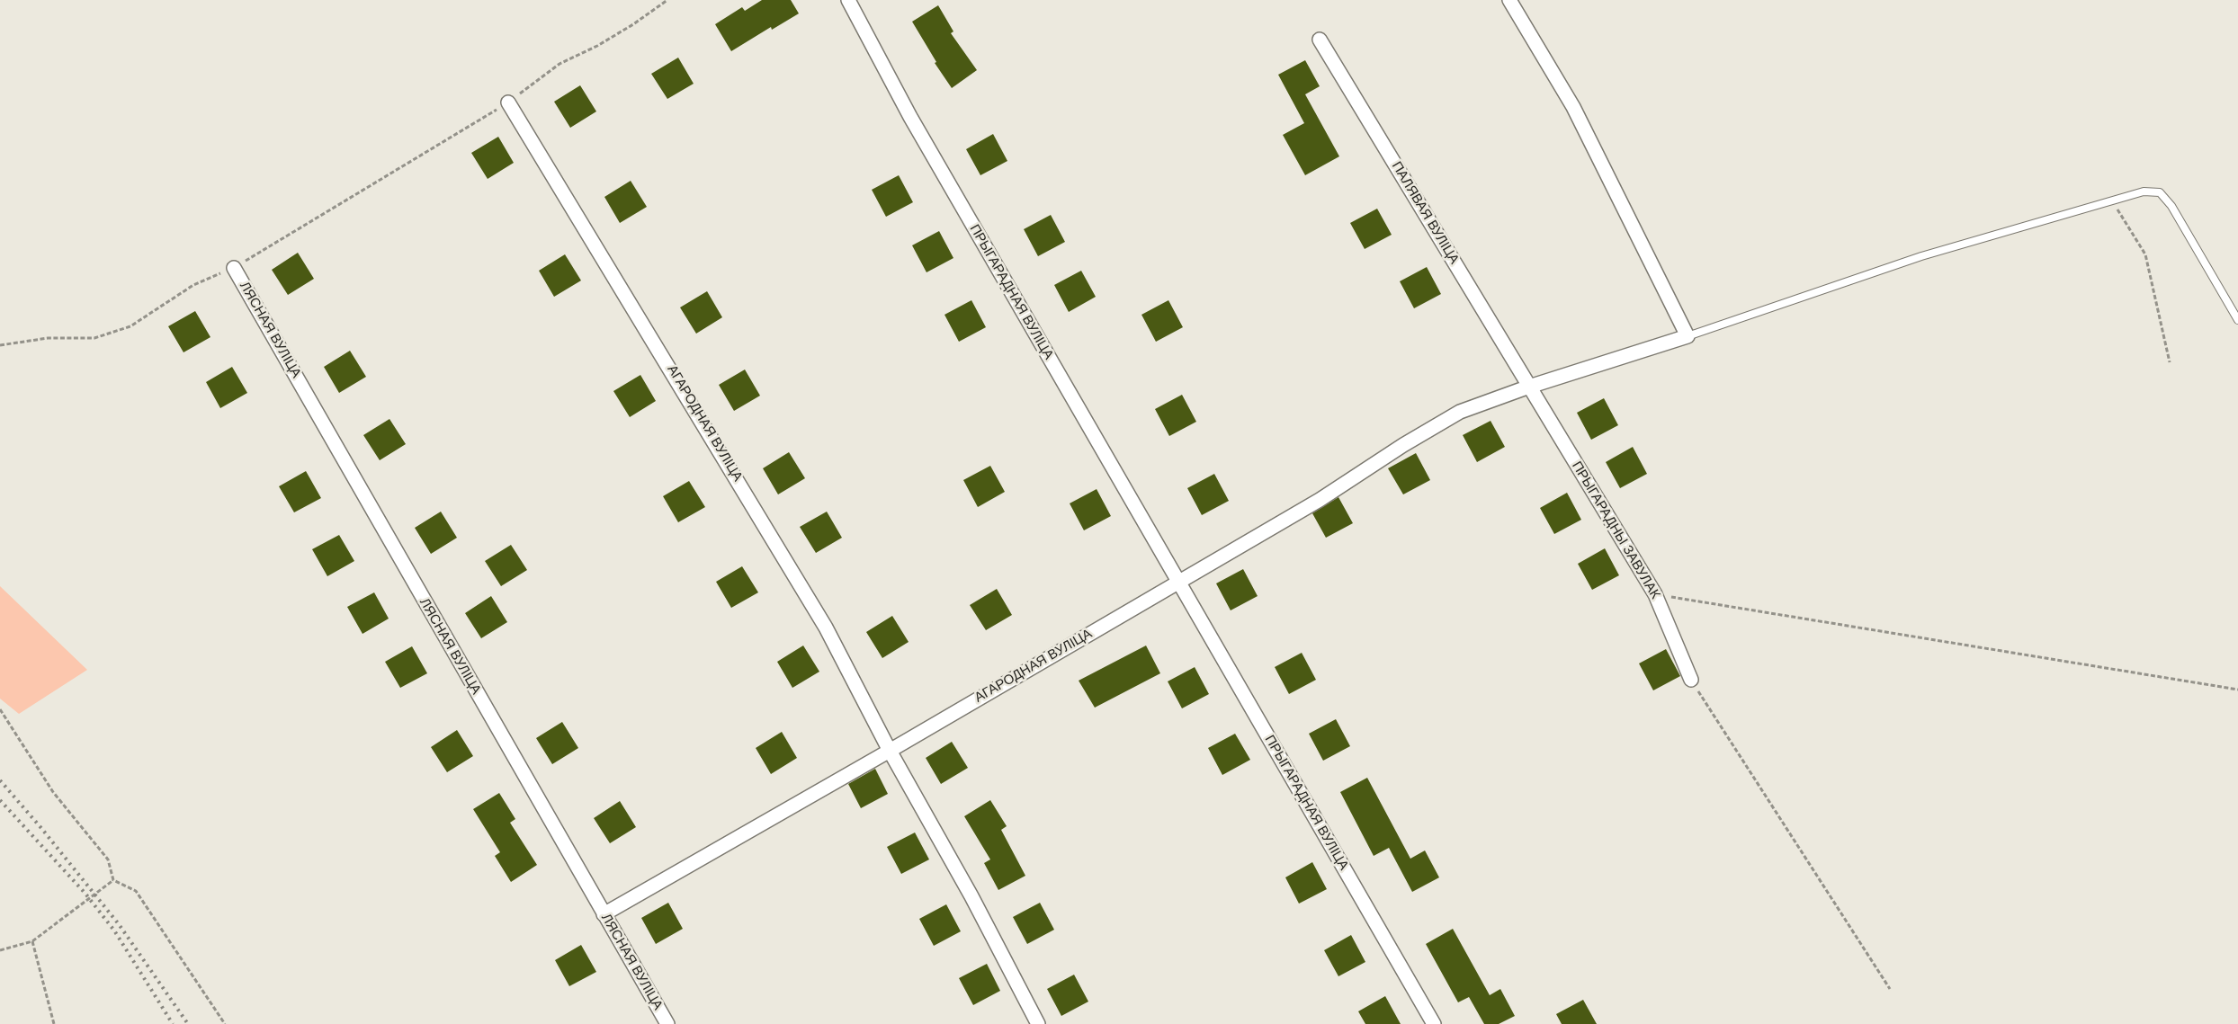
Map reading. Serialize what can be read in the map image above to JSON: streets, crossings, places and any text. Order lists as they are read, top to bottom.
{
  "streets": {
    "street": [
      "ПАЛЯВАЯ ВУЛІЦА",
      "ПРЫГАРАДНАЯ ВУЛІЦА",
      "ЛЯСНАЯ ВУЛІЦА",
      "АГАРОДНАЯ ВУЛІЦА",
      "ПРЫГАРАДНЫ ЗАВУЛАК"
    ]
  },
  "crossings": [
    ["ПАЛЯВАЯ ВУЛІЦА", "ПРЫГАРАДНЫ ЗАВУЛАК"],
    ["ПРЫГАРАДНАЯ ВУЛІЦА", "АГАРОДНАЯ ВУЛІЦА"]
  ]
}
